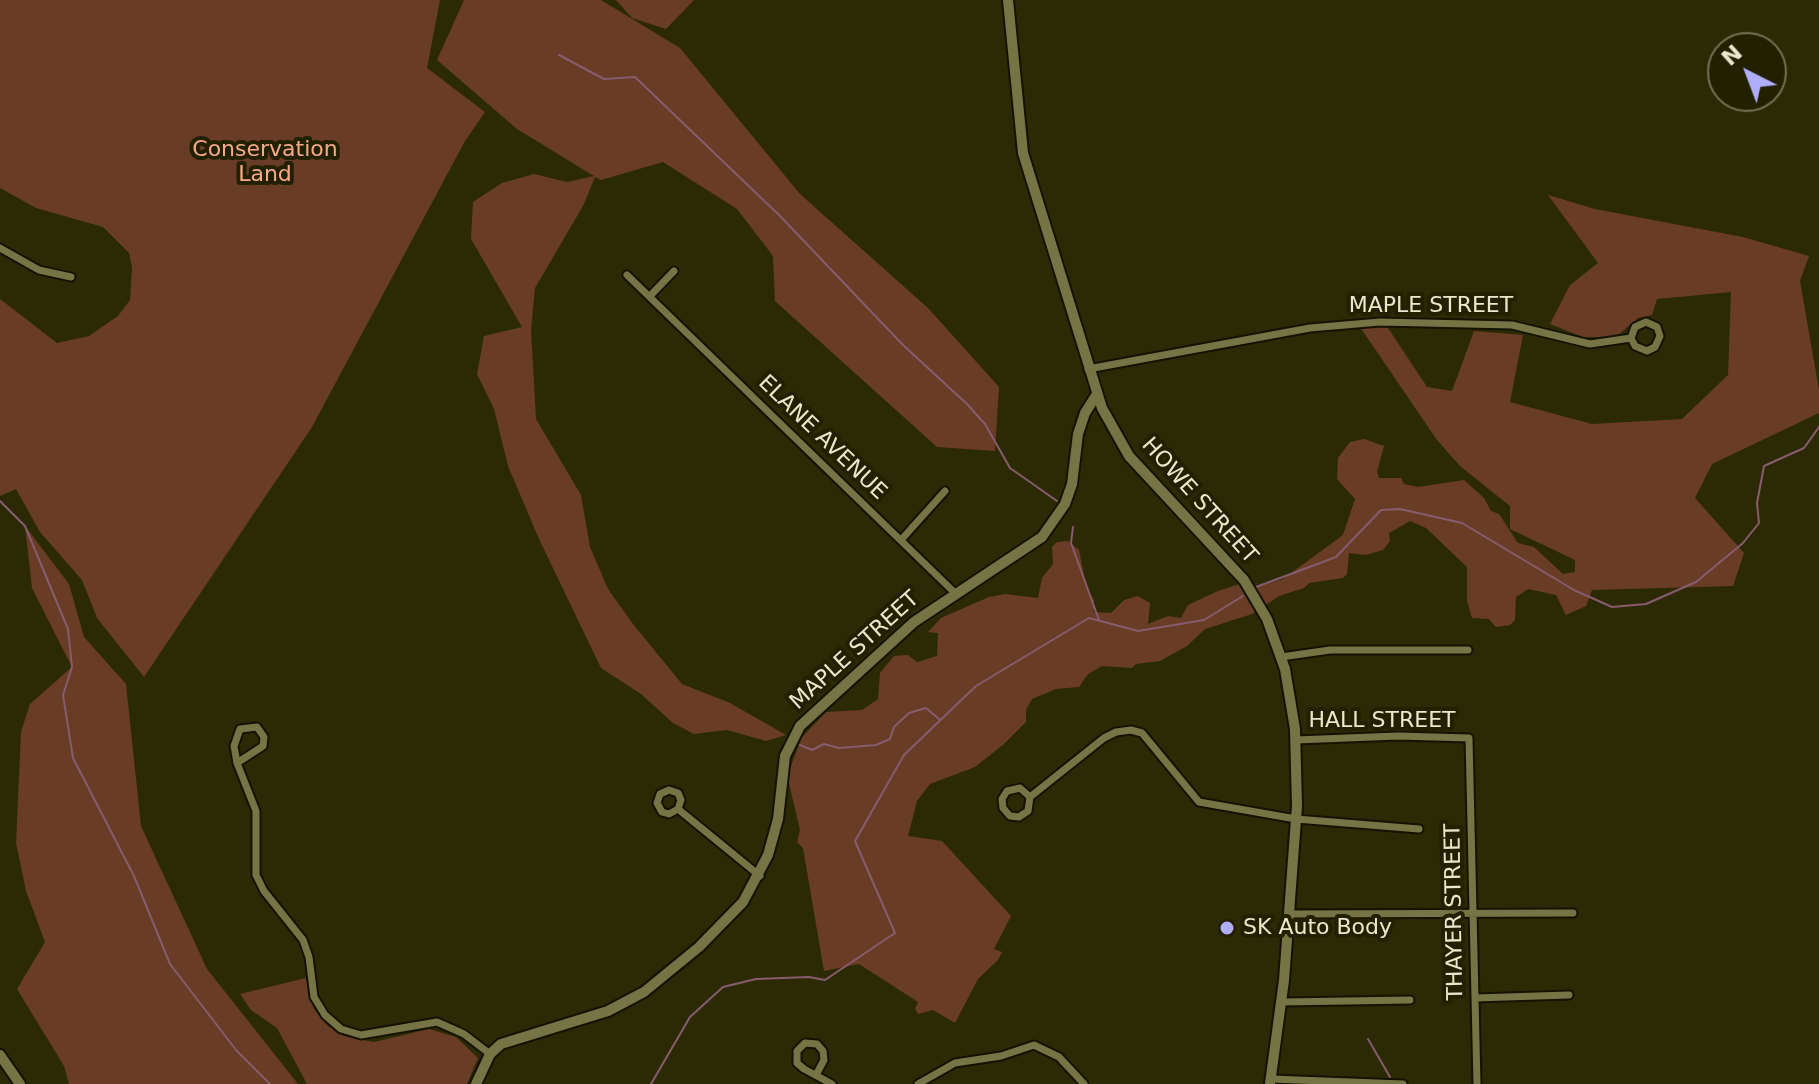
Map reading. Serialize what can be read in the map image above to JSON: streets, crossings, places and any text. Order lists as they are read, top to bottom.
{
  "streets": {
    "street": [
      "MAPLE STREET",
      "ELANE AVENUE",
      "HOWE STREET",
      "HALL STREET",
      "THAYER STREET"
    ]
  },
  "crossings": [
    ["MAPLE STREET", "ELANE AVENUE"],
    ["MAPLE STREET", "HOWE STREET"],
    ["HOWE STREET", "HALL STREET"],
    ["HALL STREET", "THAYER STREET"]
  ],
  "parks": ["Conservation Land"],
  "places": ["SK Auto Body"],
  "north": "top left"
}
